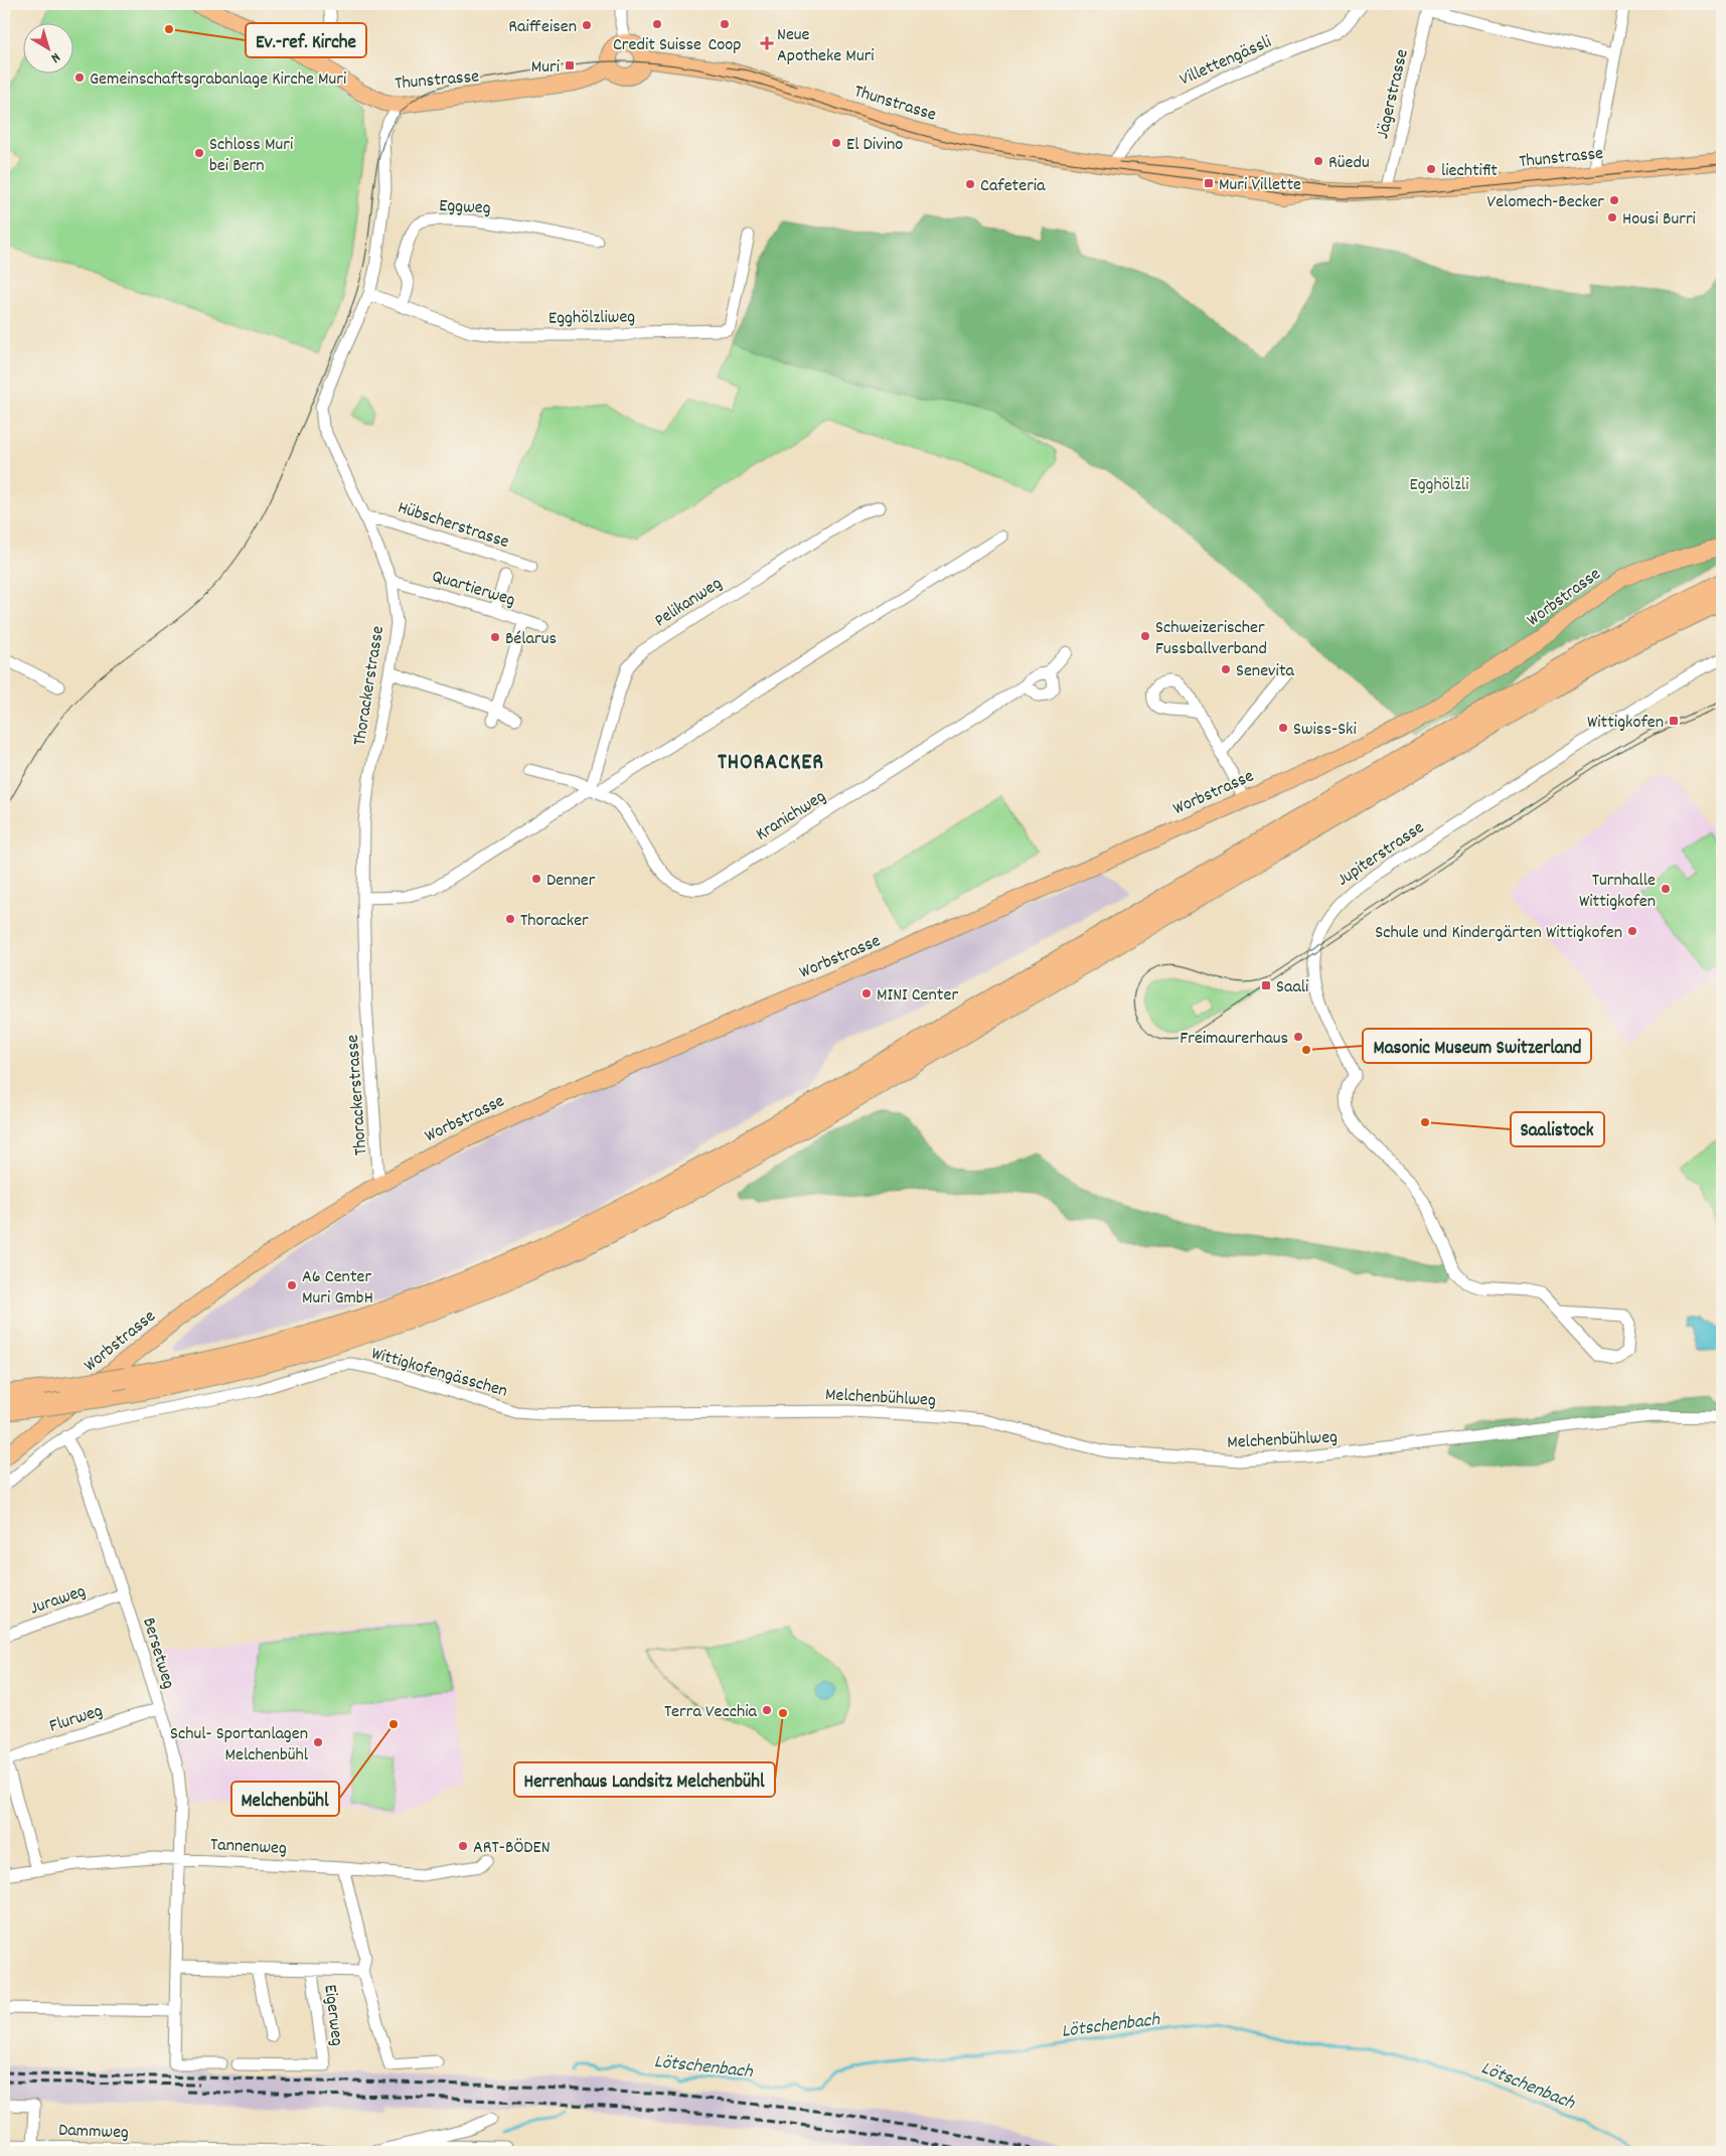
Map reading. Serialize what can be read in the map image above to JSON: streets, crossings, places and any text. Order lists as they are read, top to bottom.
{
  "streets": {
    "main road": ["Thunstrasse", "Worbstrasse"],
    "street": [
      "Villettengässli",
      "Jägerstrasse",
      "Eggweg",
      "Egghölzliweg",
      "Hübscherstrasse",
      "Quartierweg",
      "Pelikanweg",
      "Thorackerstrasse",
      "Kranichweg",
      "Jupiterstrasse",
      "Wittigkofengässchen",
      "Melchenbühlweg",
      "Juraweg",
      "Bersetweg",
      "Flurweg",
      "Tannenweg",
      "Eigerweg",
      "Dammweg"
    ]
  },
  "crossings": [
    ["Villettengässli", "Thunstrasse"],
    ["Thunstrasse", "Jägerstrasse"],
    ["Thunstrasse", "Thorackerstrasse"],
    ["Eggweg", "Egghölzliweg"],
    ["Egghölzliweg", "Thorackerstrasse"],
    ["Hübscherstrasse", "Thorackerstrasse"],
    ["Quartierweg", "Thorackerstrasse"],
    ["Worbstrasse", "Thorackerstrasse"],
    ["Pelikanweg", "Kranichweg"],
    ["Wittigkofengässchen", "Melchenbühlweg"],
    ["Wittigkofengässchen", "Bersetweg"],
    ["Juraweg", "Bersetweg"],
    ["Bersetweg", "Flurweg"],
    ["Bersetweg", "Tannenweg"],
    ["Bersetweg", "Eigerweg"],
    ["Tannenweg", "Eigerweg"]
  ],
  "districts": ["THORACKER"],
  "water": ["Lötschenbach"],
  "parks": ["Egghölzli"],
  "places": {
    "other": [
      "Credit Suisse",
      "Coop",
      "Raiffeisen",
      "Ev.-ref. Kirche",
      "Gemeinschaftsgrabanlage Kirche Muri",
      "El Divino",
      "Schloss Muri bei Bern",
      "Rüedu",
      "liechtifit",
      "Cafeteria",
      "Velomech-Becker",
      "Housi Burri",
      "Schweizerischer Fussballverband",
      "Bélarus",
      "Senevita",
      "Swiss-Ski",
      "Denner",
      "Turnhalle Wittigkofen",
      "Thoracker",
      "Schule und Kindergärten Wittigkofen",
      "MINI Center",
      "Freimaurerhaus",
      "Masonic Museum Switzerland",
      "Saalistock",
      "A6 Center Muri GmbH",
      "Terra Vecchia",
      "Herrenhaus Landsitz Melchenbühl",
      "Melchenbühl",
      "Schul- Sportanlagen Melchenbühl",
      "ART-BÖDEN"
    ],
    "health": ["Neue Apotheke Muri"],
    "transit": [
      "Muri",
      "Muri Villette",
      "Wittigkofen",
      "Saali"
    ]
  },
  "north": "bottom right"
}
